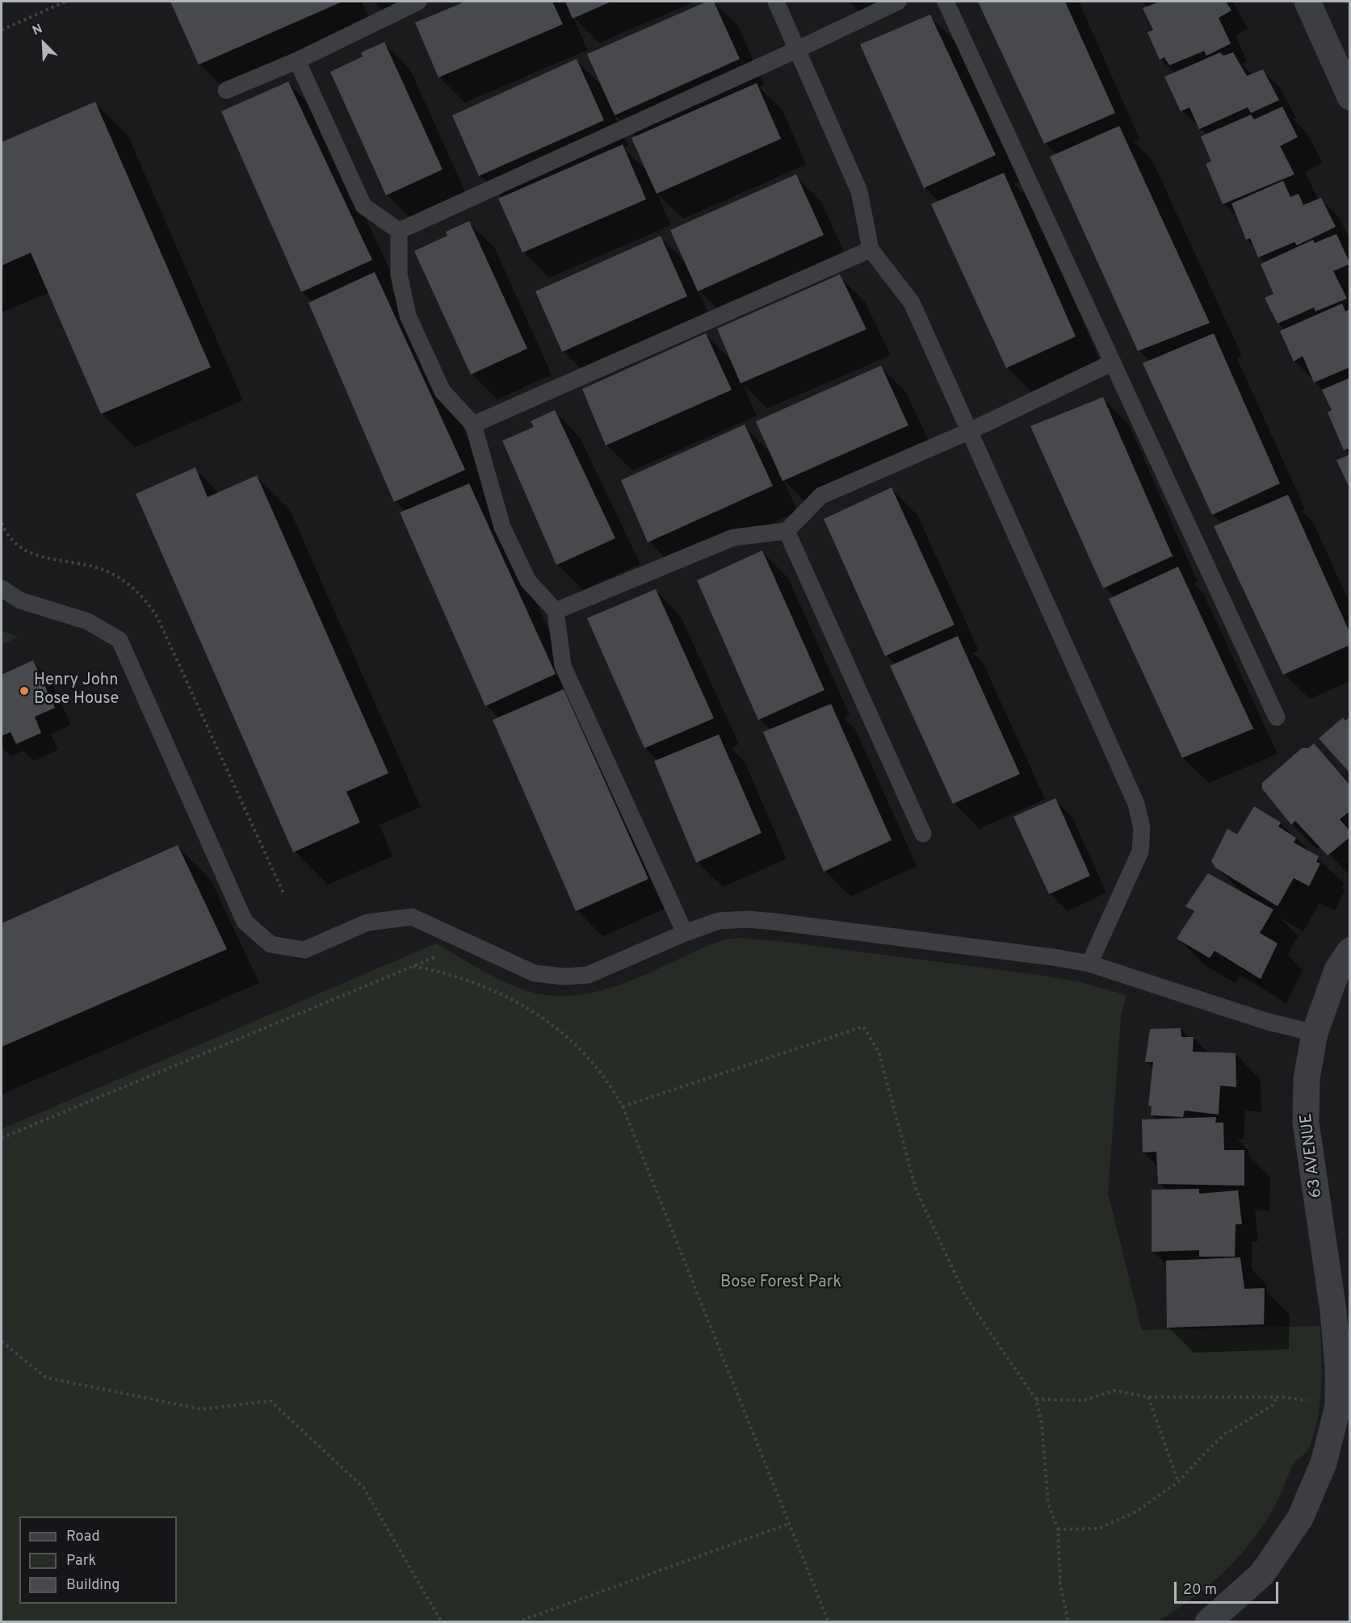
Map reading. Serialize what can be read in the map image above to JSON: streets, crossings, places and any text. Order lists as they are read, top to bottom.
{
  "streets": {
    "street": ["63 AVENUE"]
  },
  "parks": ["Bose Forest Park"],
  "places": ["Henry John Bose House"],
  "legend": ["Road", "Park", "Building"],
  "scale_bar": "20 m",
  "north": "top left"
}
